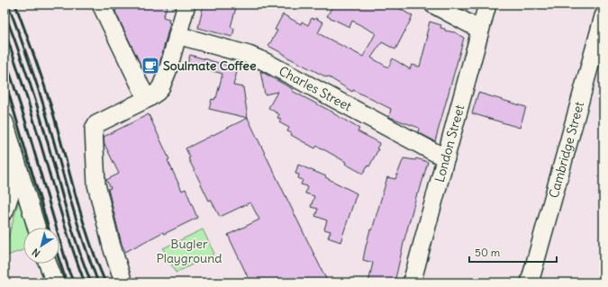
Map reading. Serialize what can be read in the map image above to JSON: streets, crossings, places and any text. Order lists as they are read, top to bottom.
{
  "streets": {
    "street": ["Charles Street", "London Street", "Cambridge Street"]
  },
  "crossings": [
    ["Charles Street", "London Street"]
  ],
  "parks": ["Bugler Playground"],
  "places": {
    "cafe": ["Soulmate Coffee"]
  },
  "scale_bar": "50 m",
  "north": "bottom left"
}
